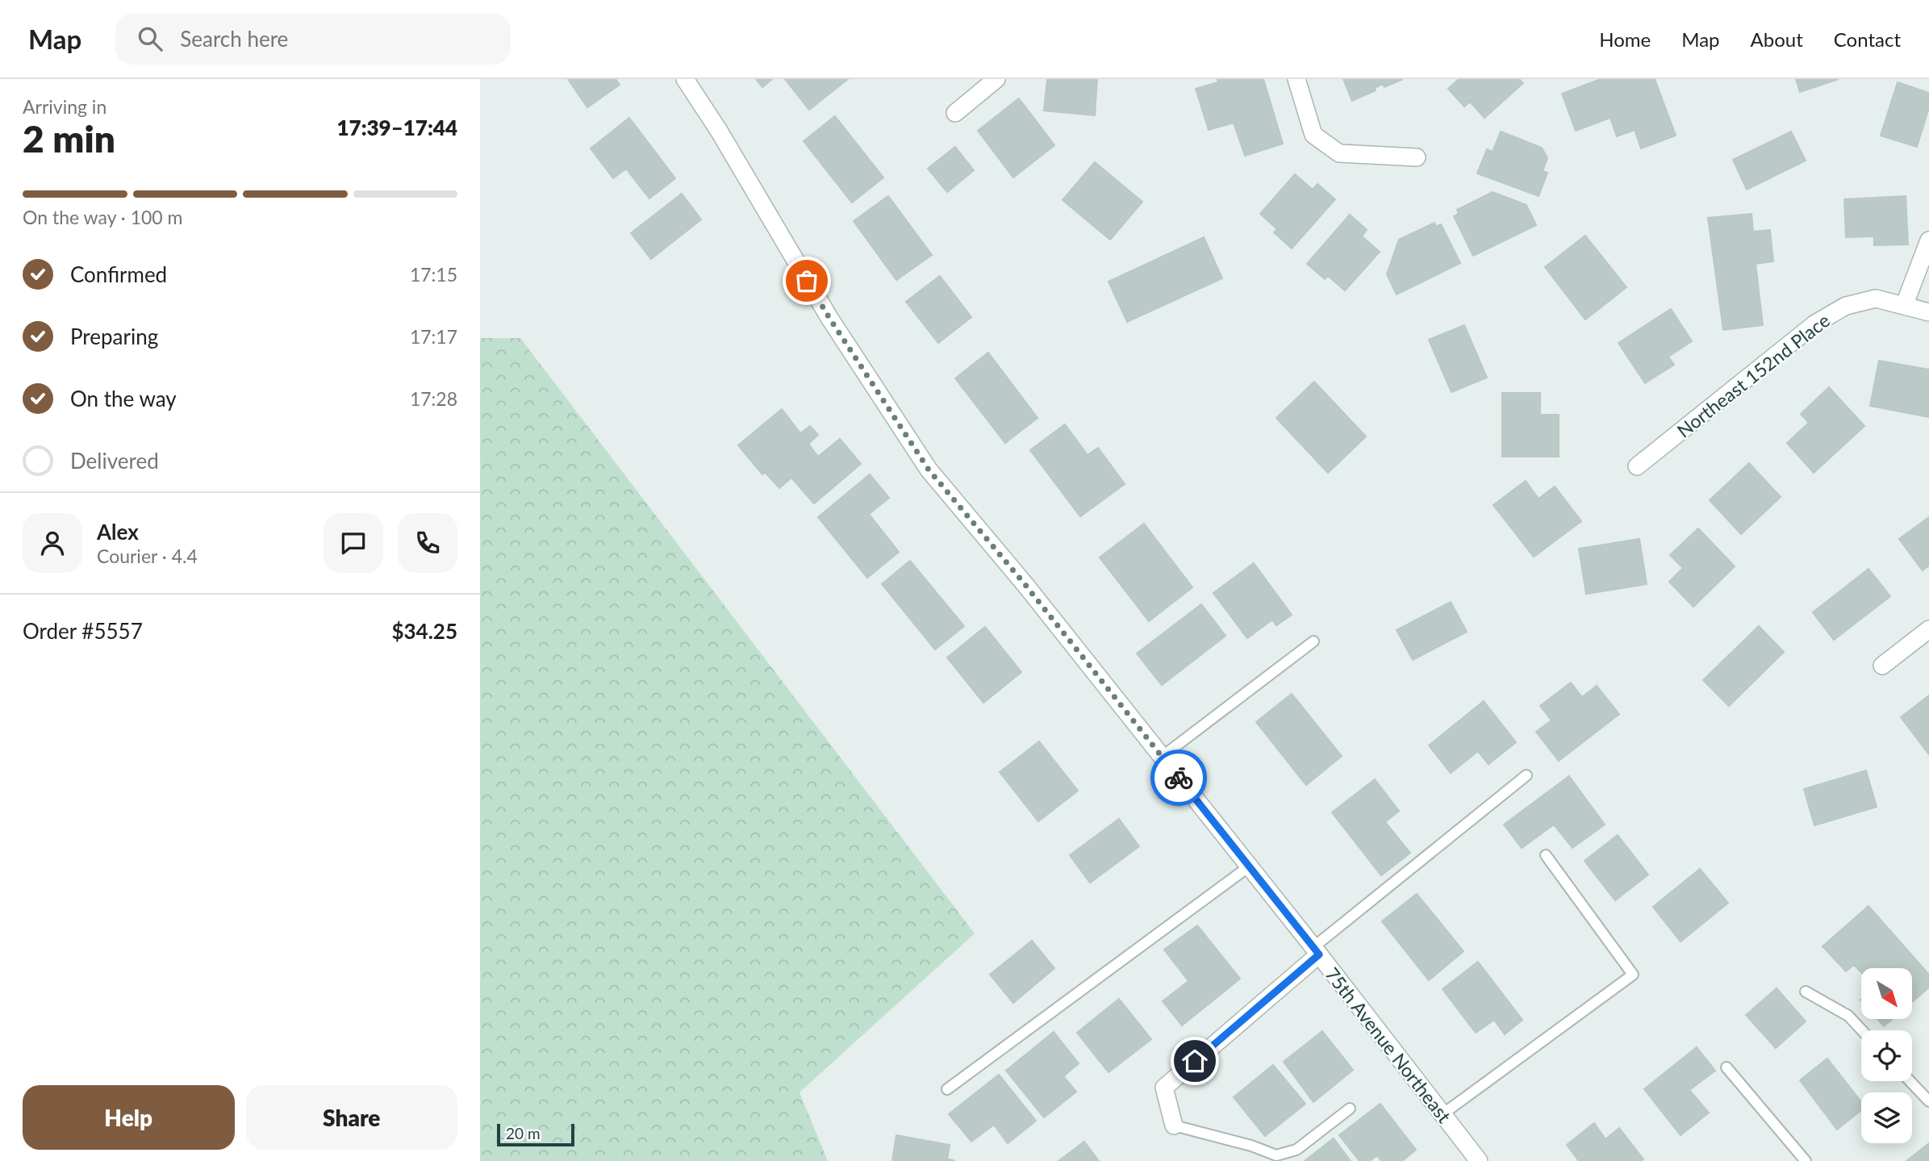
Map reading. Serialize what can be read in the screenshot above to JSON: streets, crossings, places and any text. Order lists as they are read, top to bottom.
{
  "streets": {
    "street": ["Northeast 152nd Place", "75th Avenue Northeast"]
  },
  "scale_bar": "20 m",
  "north": "bottom right",
  "page": {
    "header": "Map",
    "search": "Search here",
    "nav": [
      "Home",
      "Map",
      "About",
      "Contact"
    ],
    "heading": ["2 min", "Arriving in", "17:39–17:44"],
    "panel": [
      "Alex",
      "Courier · 4.4",
      "Order #5557",
      "$34.25"
    ],
    "bar": "On the way · 100 m",
    "list": [
      ["Confirmed", "17:15"],
      ["Preparing", "17:17"],
      ["On the way", "17:28"],
      "Delivered"
    ],
    "buttons": ["Help", "Share"],
    "scale": "20 m"
  }
}
